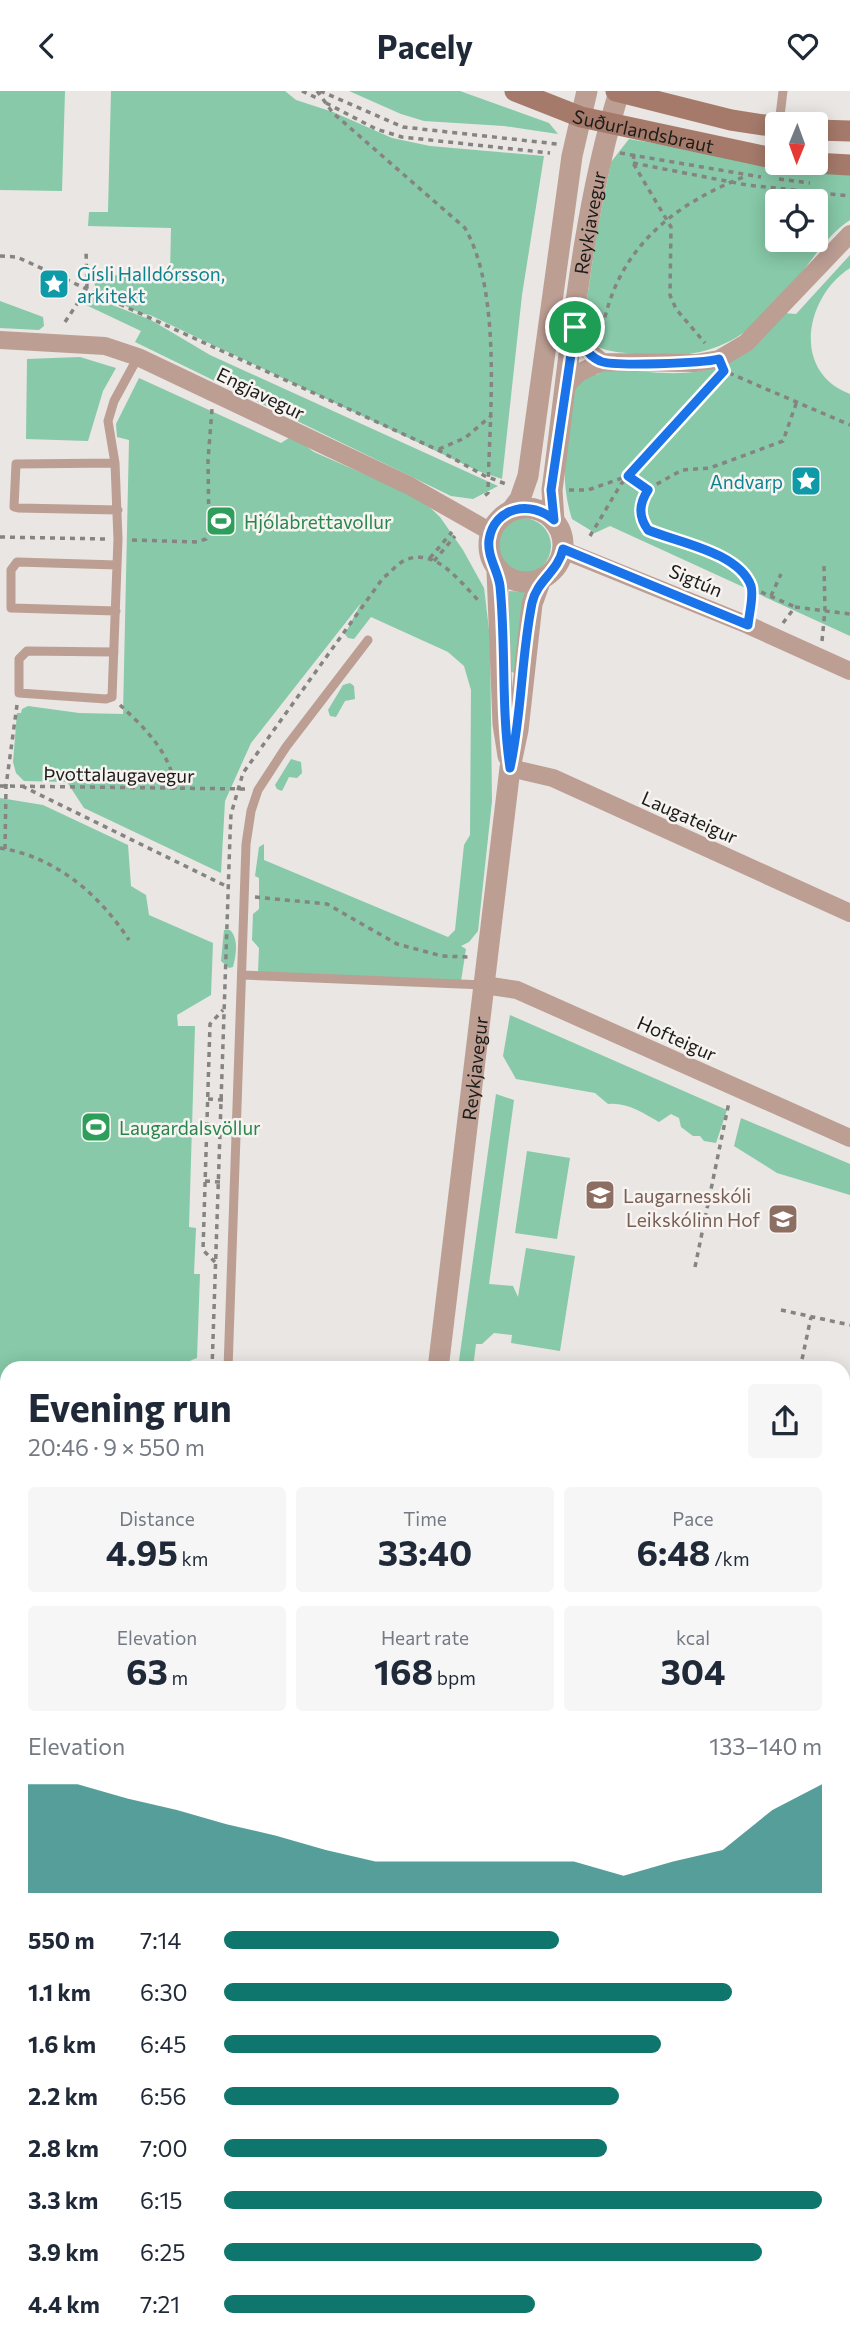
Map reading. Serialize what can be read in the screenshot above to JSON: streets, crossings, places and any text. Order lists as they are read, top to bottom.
{
  "streets": {
    "main road": ["Suðurlandsbraut"],
    "street": [
      "Reykjavegur",
      "Engjavegur",
      "Sigtún",
      "Laugateigur",
      "Hofteigur"
    ],
    "path": ["Þvottalaugavegur"]
  },
  "crossings": [
    ["Suðurlandsbraut", "Reykjavegur"],
    ["Reykjavegur", "Engjavegur"],
    ["Reykjavegur", "Sigtún"],
    ["Reykjavegur", "Laugateigur"],
    ["Reykjavegur", "Hofteigur"],
    ["Engjavegur", "Sigtún"]
  ],
  "places": {
    "place": ["Gísli Halldórsson, arkitekt", "Andvarp"],
    "sports": ["Hjólabrettavollur", "Laugardalsvöllur"],
    "school or university": ["Laugarnesskóli", "Leikskólinn Hof"]
  },
  "north": "bottom",
  "page": {
    "header": "Pacely",
    "heading": ["Evening run", "20:46 · 9 × 550 m"],
    "stats": [
      ["Distance", "4.95 km"],
      ["Time", "33:40"],
      ["Pace", "6:48 /km"],
      ["Elevation", "63 m"],
      ["Heart rate", "168 bpm"],
      ["kcal", "304"]
    ],
    "chart": ["Elevation", "133–140 m"],
    "list": [
      {
        "name": "550 m",
        "note": "7:14"
      },
      {
        "name": "1.1 km",
        "note": "6:30"
      },
      {
        "name": "1.6 km",
        "note": "6:45"
      },
      {
        "name": "2.2 km",
        "note": "6:56"
      },
      {
        "name": "2.8 km",
        "note": "7:00"
      },
      {
        "name": "3.3 km",
        "note": "6:15"
      },
      {
        "name": "3.9 km",
        "note": "6:25"
      },
      {
        "name": "4.4 km",
        "note": "7:21"
      }
    ]
  }
}
